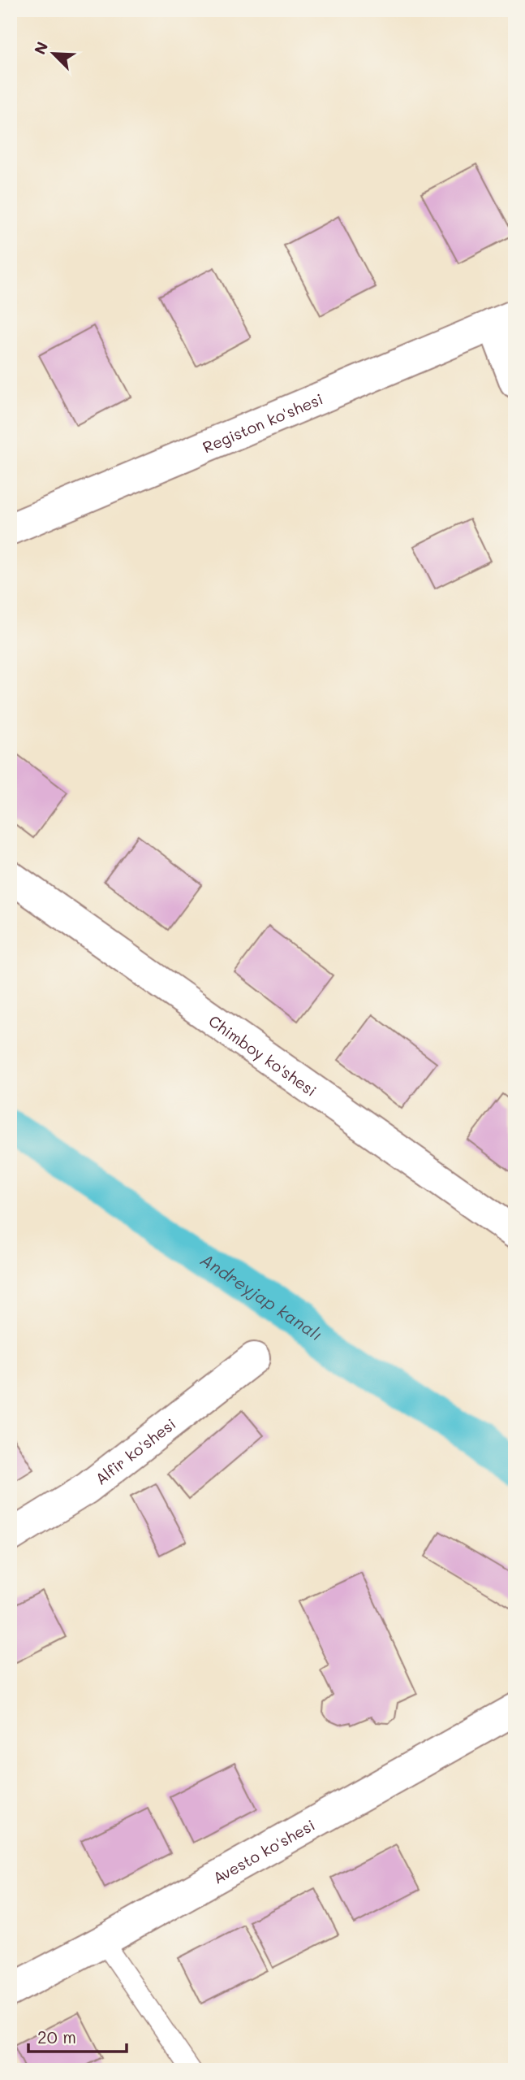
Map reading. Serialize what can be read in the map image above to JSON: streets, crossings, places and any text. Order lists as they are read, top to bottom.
{
  "streets": {
    "street": [
      "Registon ko'shesi",
      "Chimboy ko'shesi",
      "Alfir ko'shesi",
      "Avesto ko'shesi"
    ]
  },
  "water": ["Andreyjap kanalı"],
  "scale_bar": "20 m",
  "north": "top left"
}
